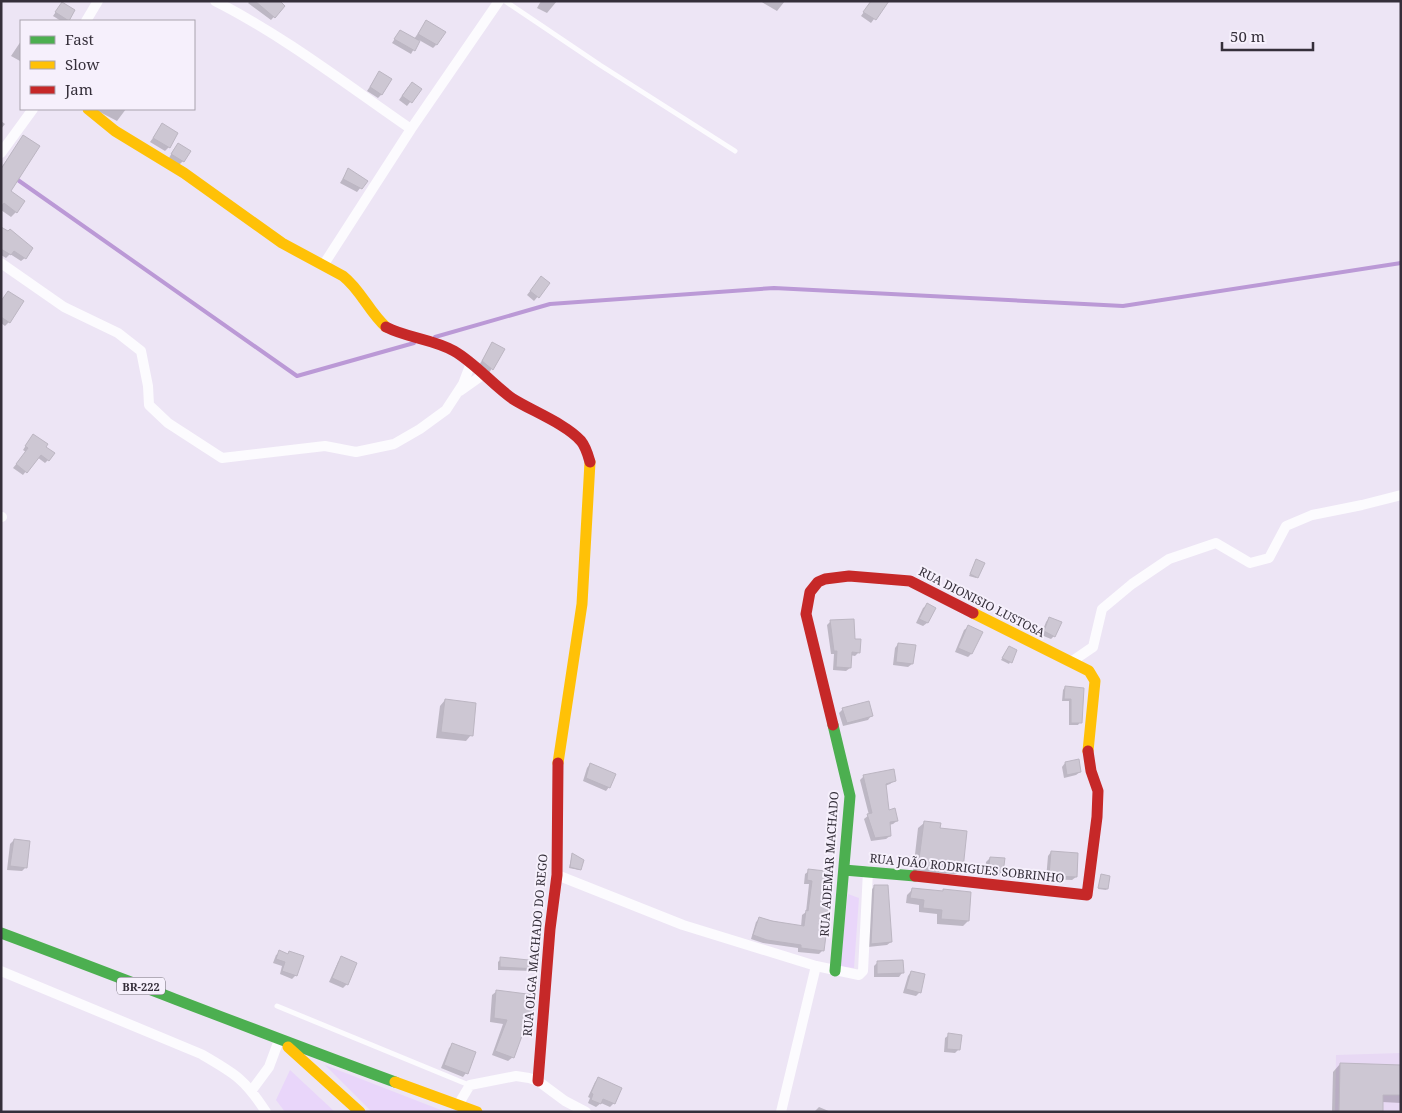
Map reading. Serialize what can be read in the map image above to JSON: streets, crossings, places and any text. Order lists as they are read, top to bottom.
{
  "streets": {
    "main road": [
      "RUA DIONISIO LUSTOSA",
      "RUA ADEMAR MACHADO",
      "RUA JOÃO RODRIGUES SOBRINHO",
      "RUA OLGA MACHADO DO REGO",
      "BR-222"
    ]
  },
  "crossings": [
    ["RUA DIONISIO LUSTOSA", "RUA ADEMAR MACHADO"],
    ["RUA DIONISIO LUSTOSA", "RUA JOÃO RODRIGUES SOBRINHO"],
    ["RUA ADEMAR MACHADO", "RUA JOÃO RODRIGUES SOBRINHO"]
  ],
  "legend": ["Fast", "Slow", "Jam"],
  "scale_bar": "50 m"
}
